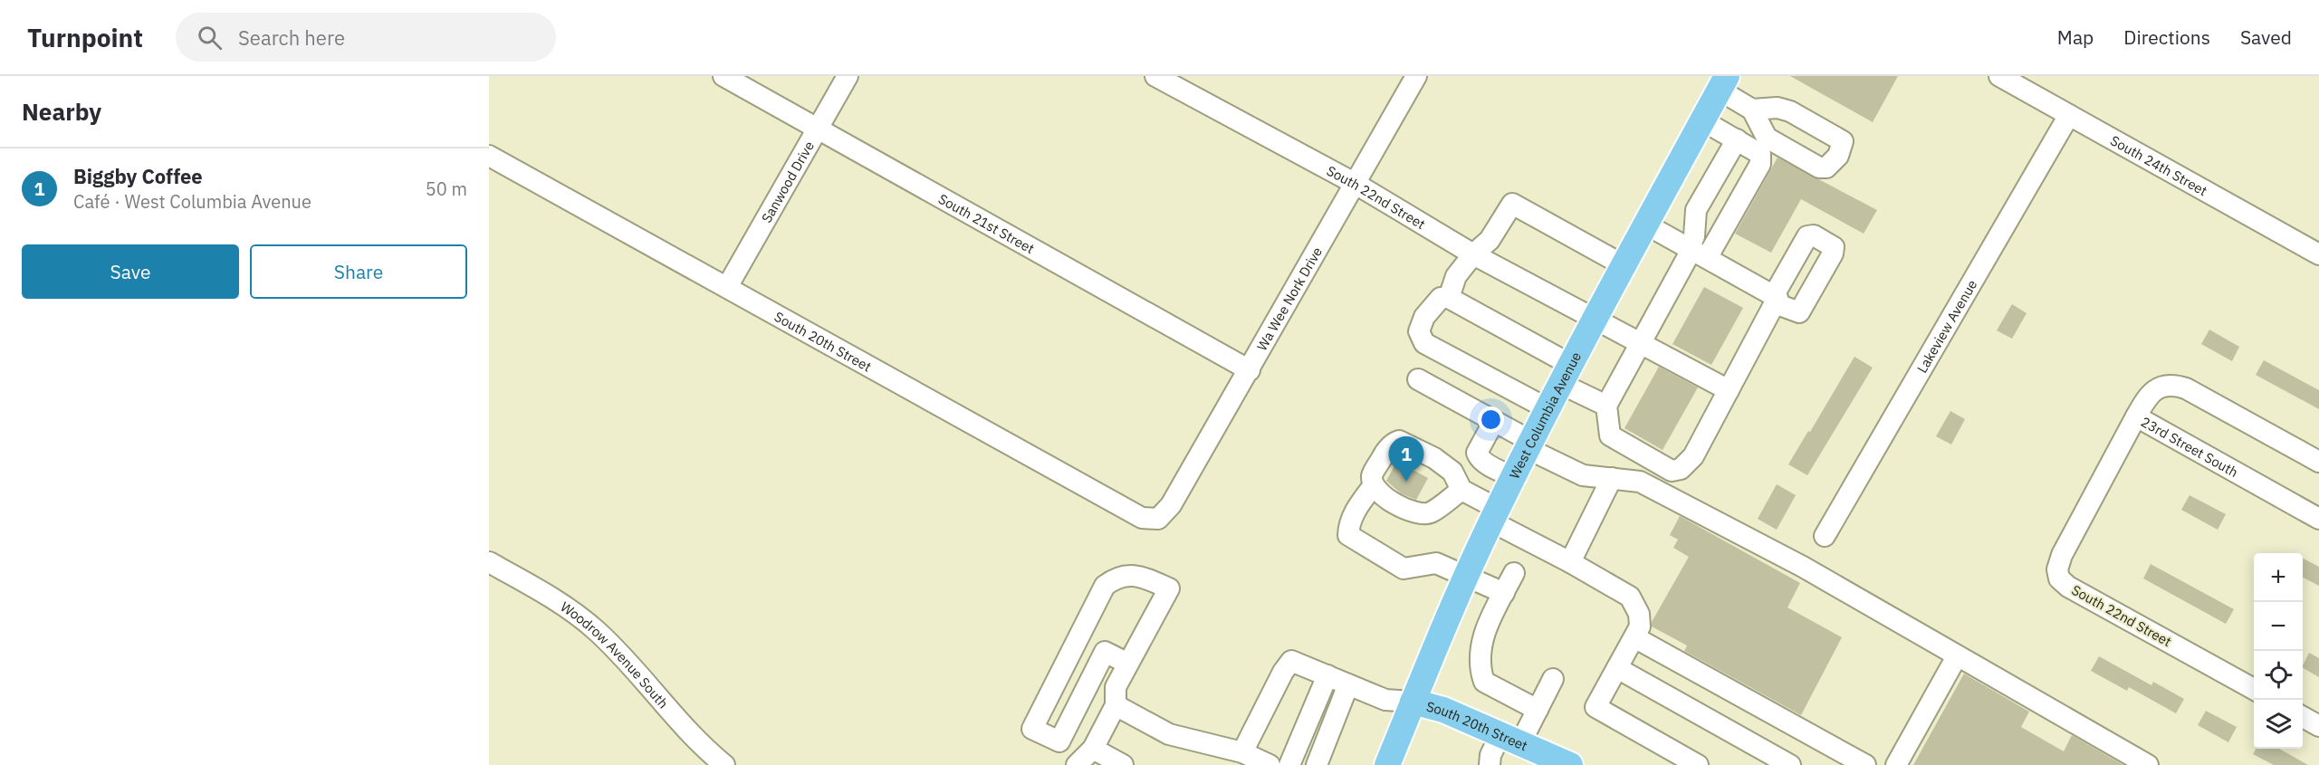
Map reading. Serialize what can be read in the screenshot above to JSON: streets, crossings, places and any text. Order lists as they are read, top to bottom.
{
  "streets": {
    "main road": ["South 20th Street", "West Columbia Avenue"],
    "street": [
      "South 24th Street",
      "Sanwood Drive",
      "South 22nd Street",
      "South 21st Street",
      "Wa Wee Nork Drive",
      "Lakeview Avenue",
      "23rd Street South",
      "Woodrow Avenue South"
    ]
  },
  "crossings": [
    ["South 24th Street", "Lakeview Avenue"],
    ["Sanwood Drive", "South 21st Street"],
    ["Sanwood Drive", "South 20th Street"],
    ["South 22nd Street", "Wa Wee Nork Drive"],
    ["South 22nd Street", "West Columbia Avenue"],
    ["South 22nd Street", "23rd Street South"],
    ["South 21st Street", "Wa Wee Nork Drive"],
    ["Wa Wee Nork Drive", "South 20th Street"],
    ["South 20th Street", "West Columbia Avenue"]
  ],
  "page": {
    "header": "Turnpoint",
    "search": "Search here",
    "nav": ["Map", "Directions", "Saved"],
    "heading": "Nearby",
    "list": [
      {
        "mark": "1",
        "name": "Biggby Coffee",
        "note": "Café · West Columbia Avenue",
        "value": "50 m"
      }
    ],
    "buttons": ["Save", "Share"],
    "pins": "1",
    "map_buttons": ["+", "−"]
  }
}
